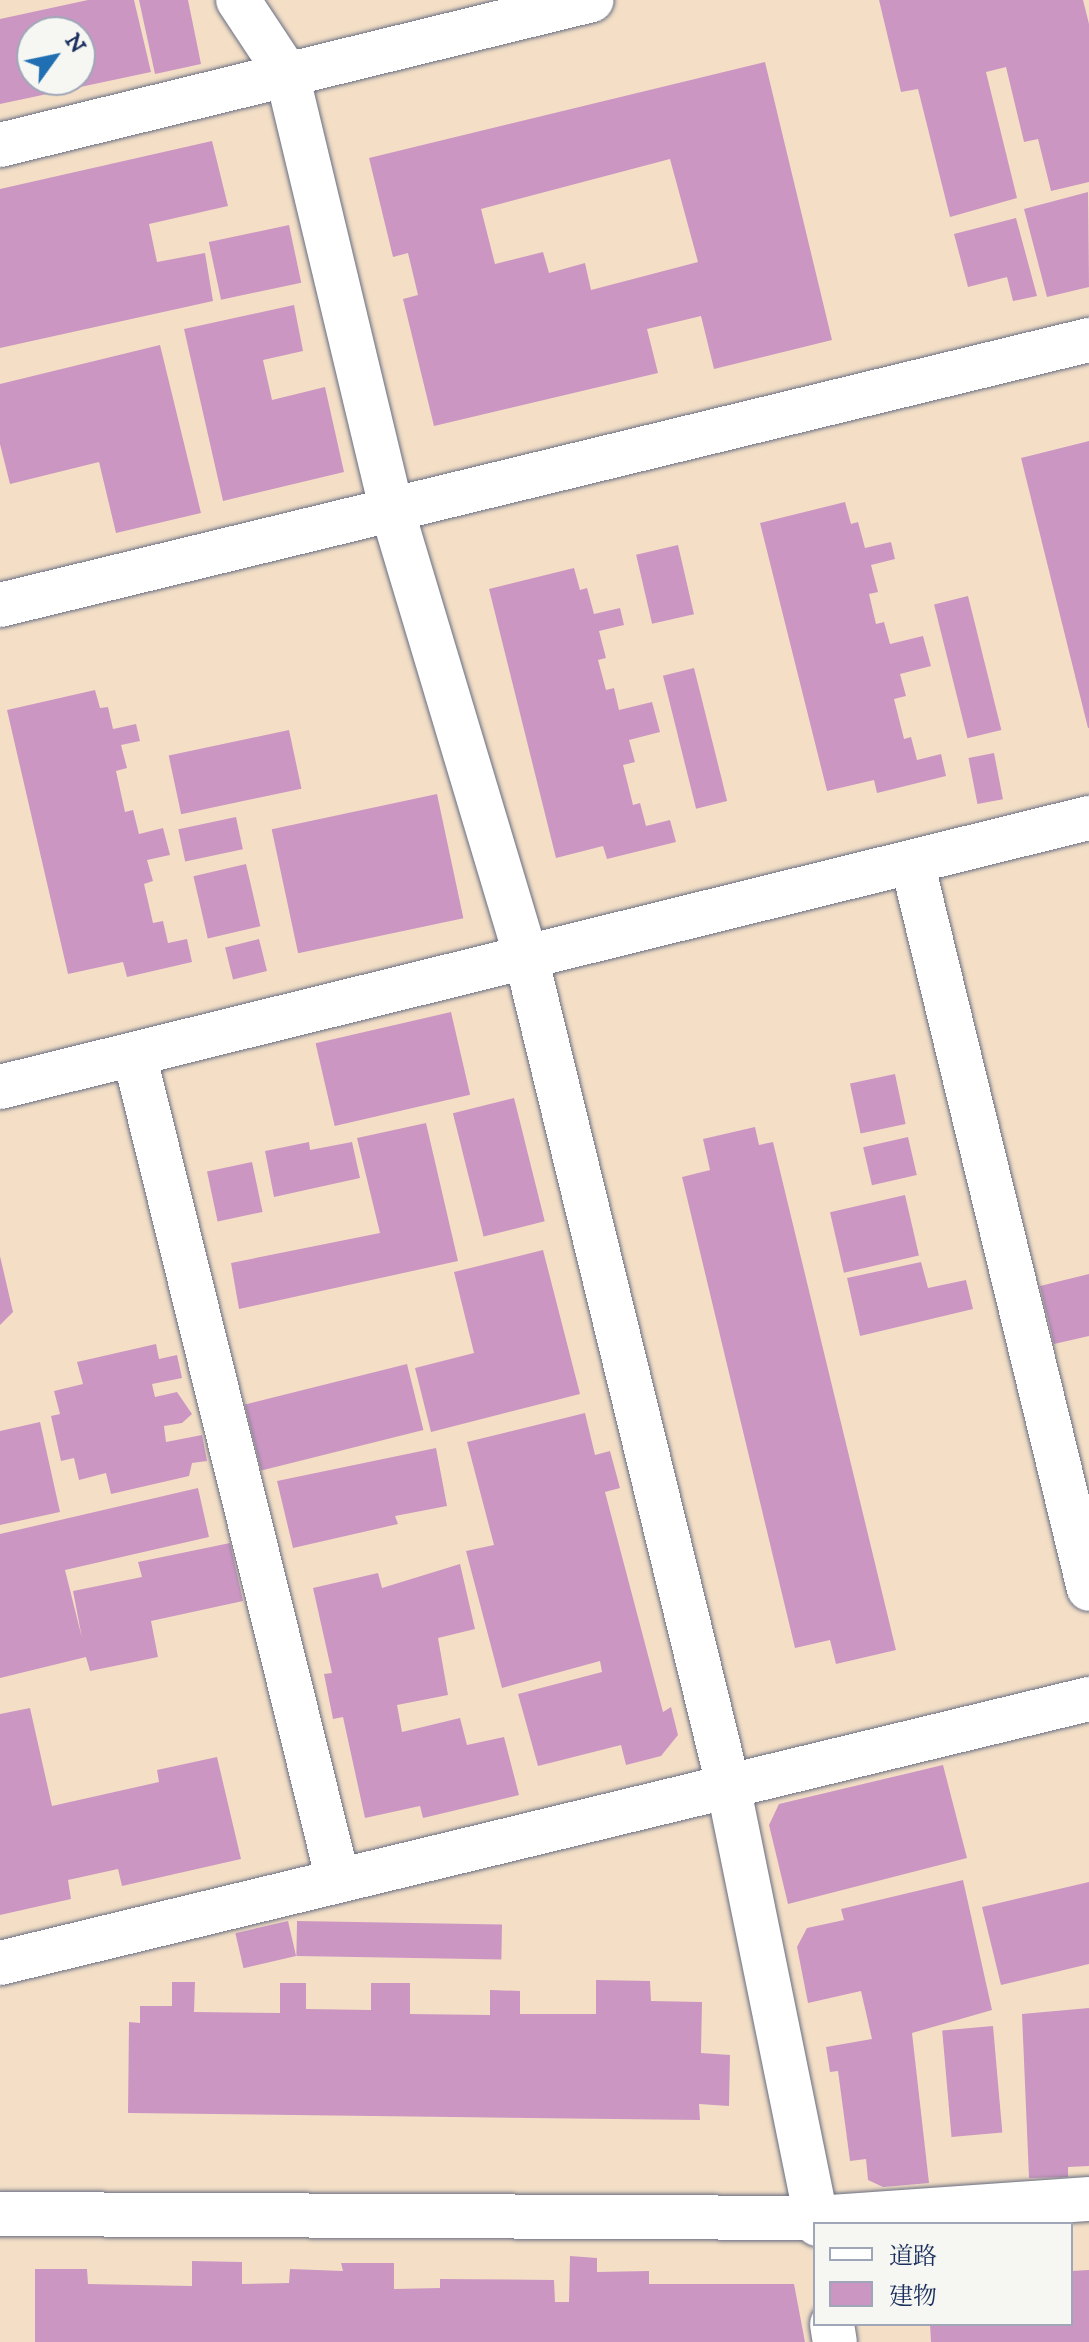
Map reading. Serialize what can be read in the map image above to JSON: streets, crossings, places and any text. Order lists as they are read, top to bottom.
{
  "legend": ["道路", "建物"],
  "north": "top right"
}
